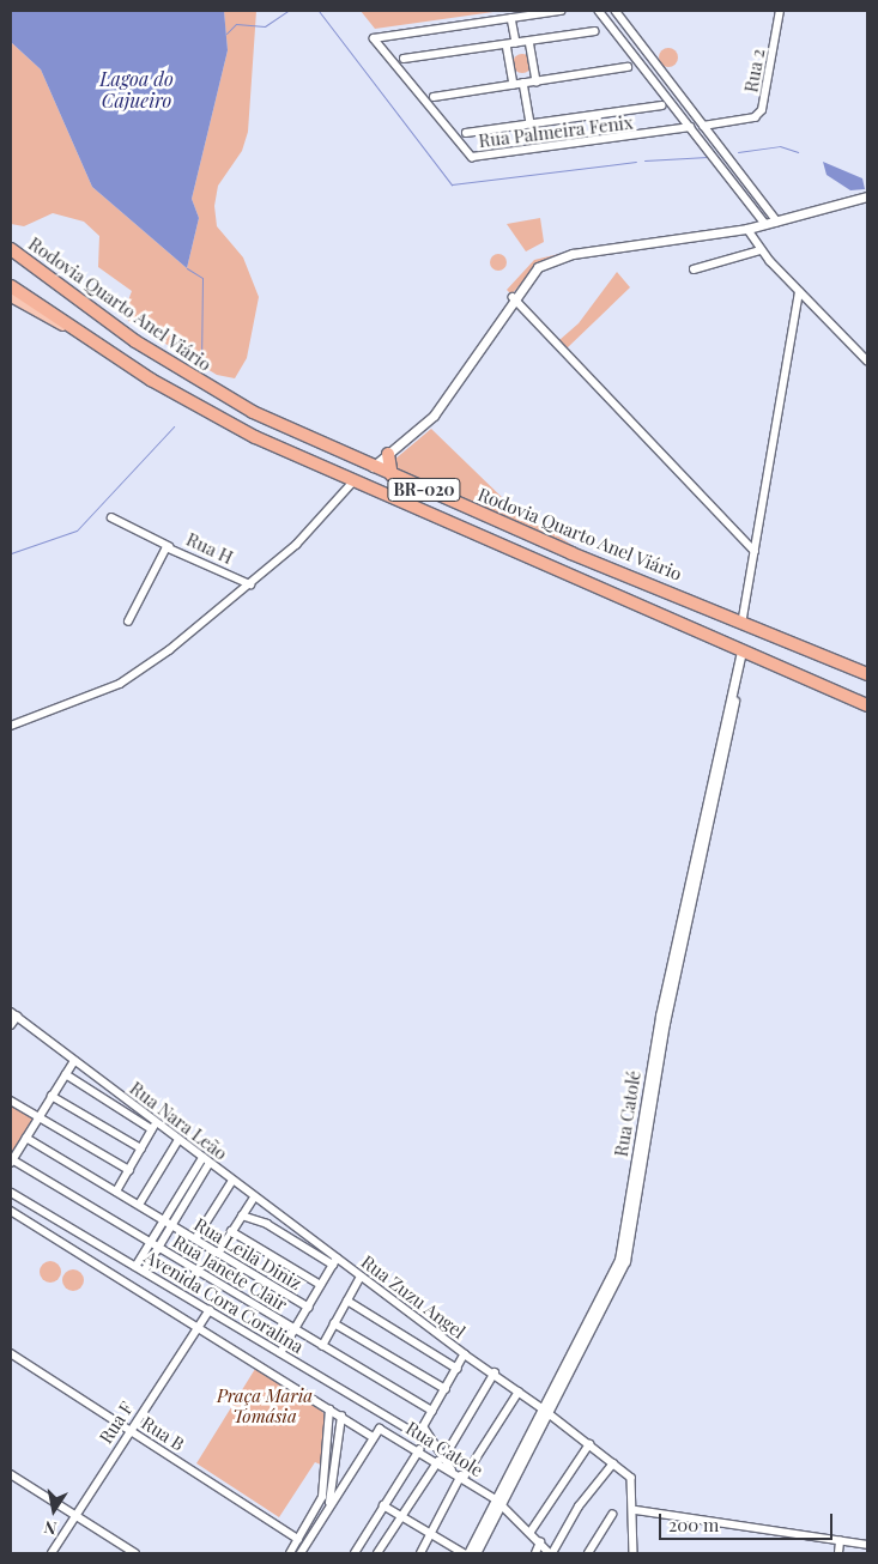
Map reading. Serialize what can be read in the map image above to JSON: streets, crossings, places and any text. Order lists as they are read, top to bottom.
{
  "streets": {
    "highway": ["Rodovia Quarto Anel Viário", "BR-020"],
    "street": [
      "Rua 2",
      "Rua Palmeira Fenix",
      "Rua H",
      "Rua Catolé",
      "Rua Nara Leão",
      "Rua Leila Diniz",
      "Rua Janete Clair",
      "Rua Zuzu Angel",
      "Avenida Cora Coralina",
      "Rua F",
      "Rua B",
      "Rua Catole"
    ]
  },
  "crossings": [
    ["BR-020", "Rua Catolé"],
    ["Rua Catolé", "Rua Catole"],
    ["Rua Nara Leão", "Rua Zuzu Angel"],
    ["Rua Janete Clair", "Rua Zuzu Angel"],
    ["Rua Zuzu Angel", "Avenida Cora Coralina"],
    ["Avenida Cora Coralina", "Rua F"],
    ["Avenida Cora Coralina", "Rua Catole"],
    ["Rua F", "Rua B"]
  ],
  "water": ["Lagoa do Cajueiro"],
  "parks": ["Praça Maria Tomásia"],
  "scale_bar": "200 m",
  "north": "bottom"
}
